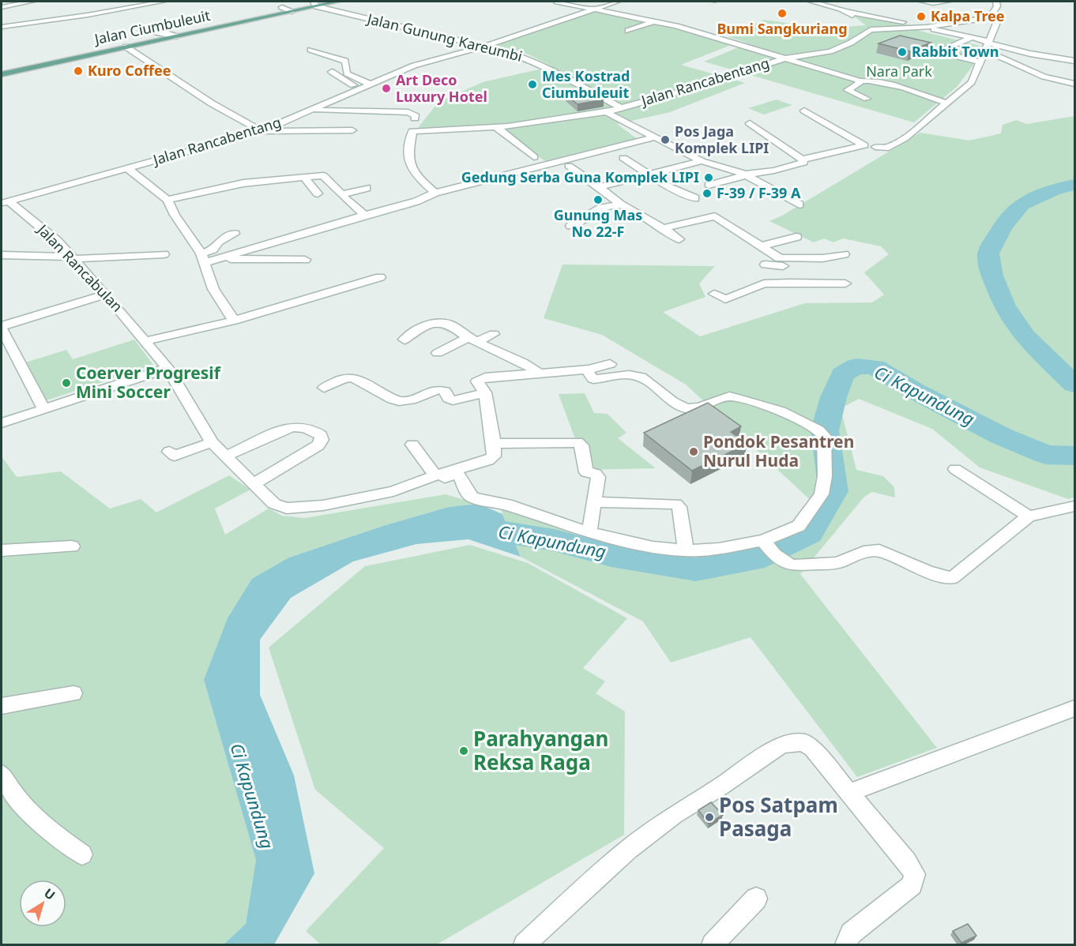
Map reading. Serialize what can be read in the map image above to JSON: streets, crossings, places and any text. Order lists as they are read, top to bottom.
{
  "streets": {
    "main road": ["Jalan Ciumbuleuit"],
    "street": ["Jalan Gunung Kareumbi", "Jalan Rancabentang", "Jalan Rancabulan"]
  },
  "crossings": [
    ["Jalan Ciumbuleuit", "Jalan Gunung Kareumbi"],
    ["Jalan Gunung Kareumbi", "Jalan Rancabentang"],
    ["Jalan Rancabentang", "Jalan Rancabulan"]
  ],
  "water": ["Ci Kapundung"],
  "parks": ["Nara Park"],
  "places": [
    "Bumi Sangkuriang",
    "Kalpa Tree",
    "Rabbit Town",
    "Kuro Coffee",
    "Mes Kostrad Ciumbuleuit",
    "Art Deco Luxury Hotel",
    "Pos Jaga Komplek LIPI",
    "Gedung Serba Guna Komplek LIPI",
    "F-39 / F-39 A",
    "Gunung Mas No 22-F",
    "Coerver Progresif Mini Soccer",
    "Pondok Pesantren Nurul Huda",
    "Parahyangan Reksa Raga",
    "Pos Satpam Pasaga"
  ],
  "north": "top right"
}
